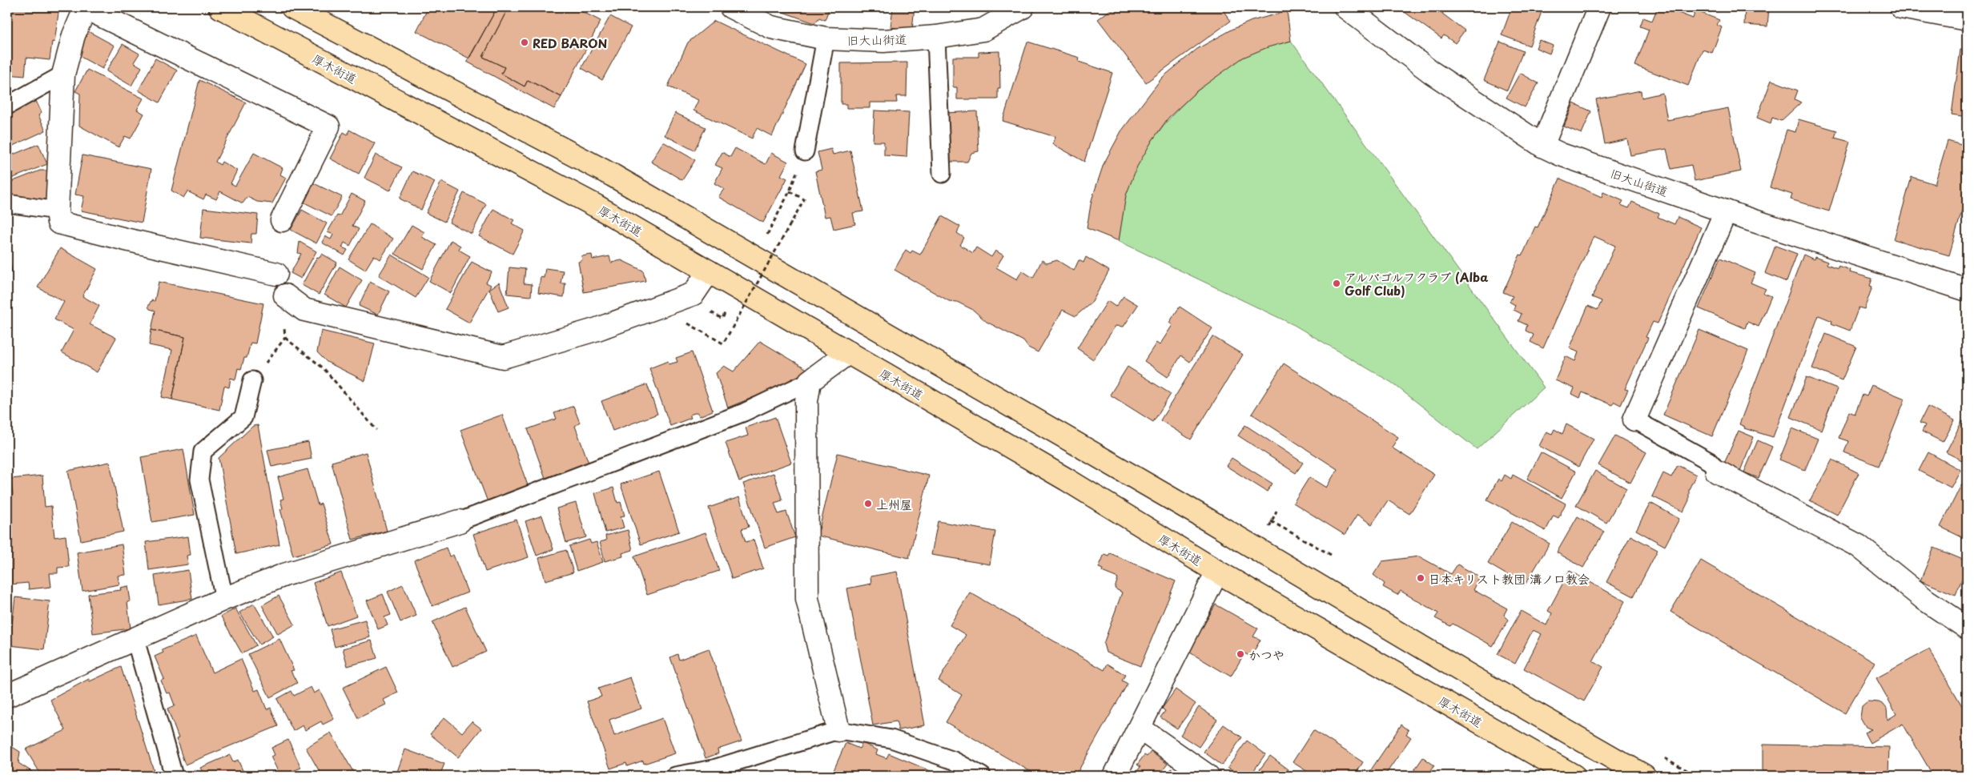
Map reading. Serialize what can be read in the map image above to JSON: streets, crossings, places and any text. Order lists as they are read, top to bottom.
{
  "streets": {
    "highway": ["厚木街道"],
    "street": ["旧大山街道"]
  },
  "places": [
    "RED BARON",
    "アルバゴルフクラブ (Alba Golf Club)",
    "上州屋",
    "日本キリスト教団 溝ノ口教会",
    "かつや"
  ]
}
